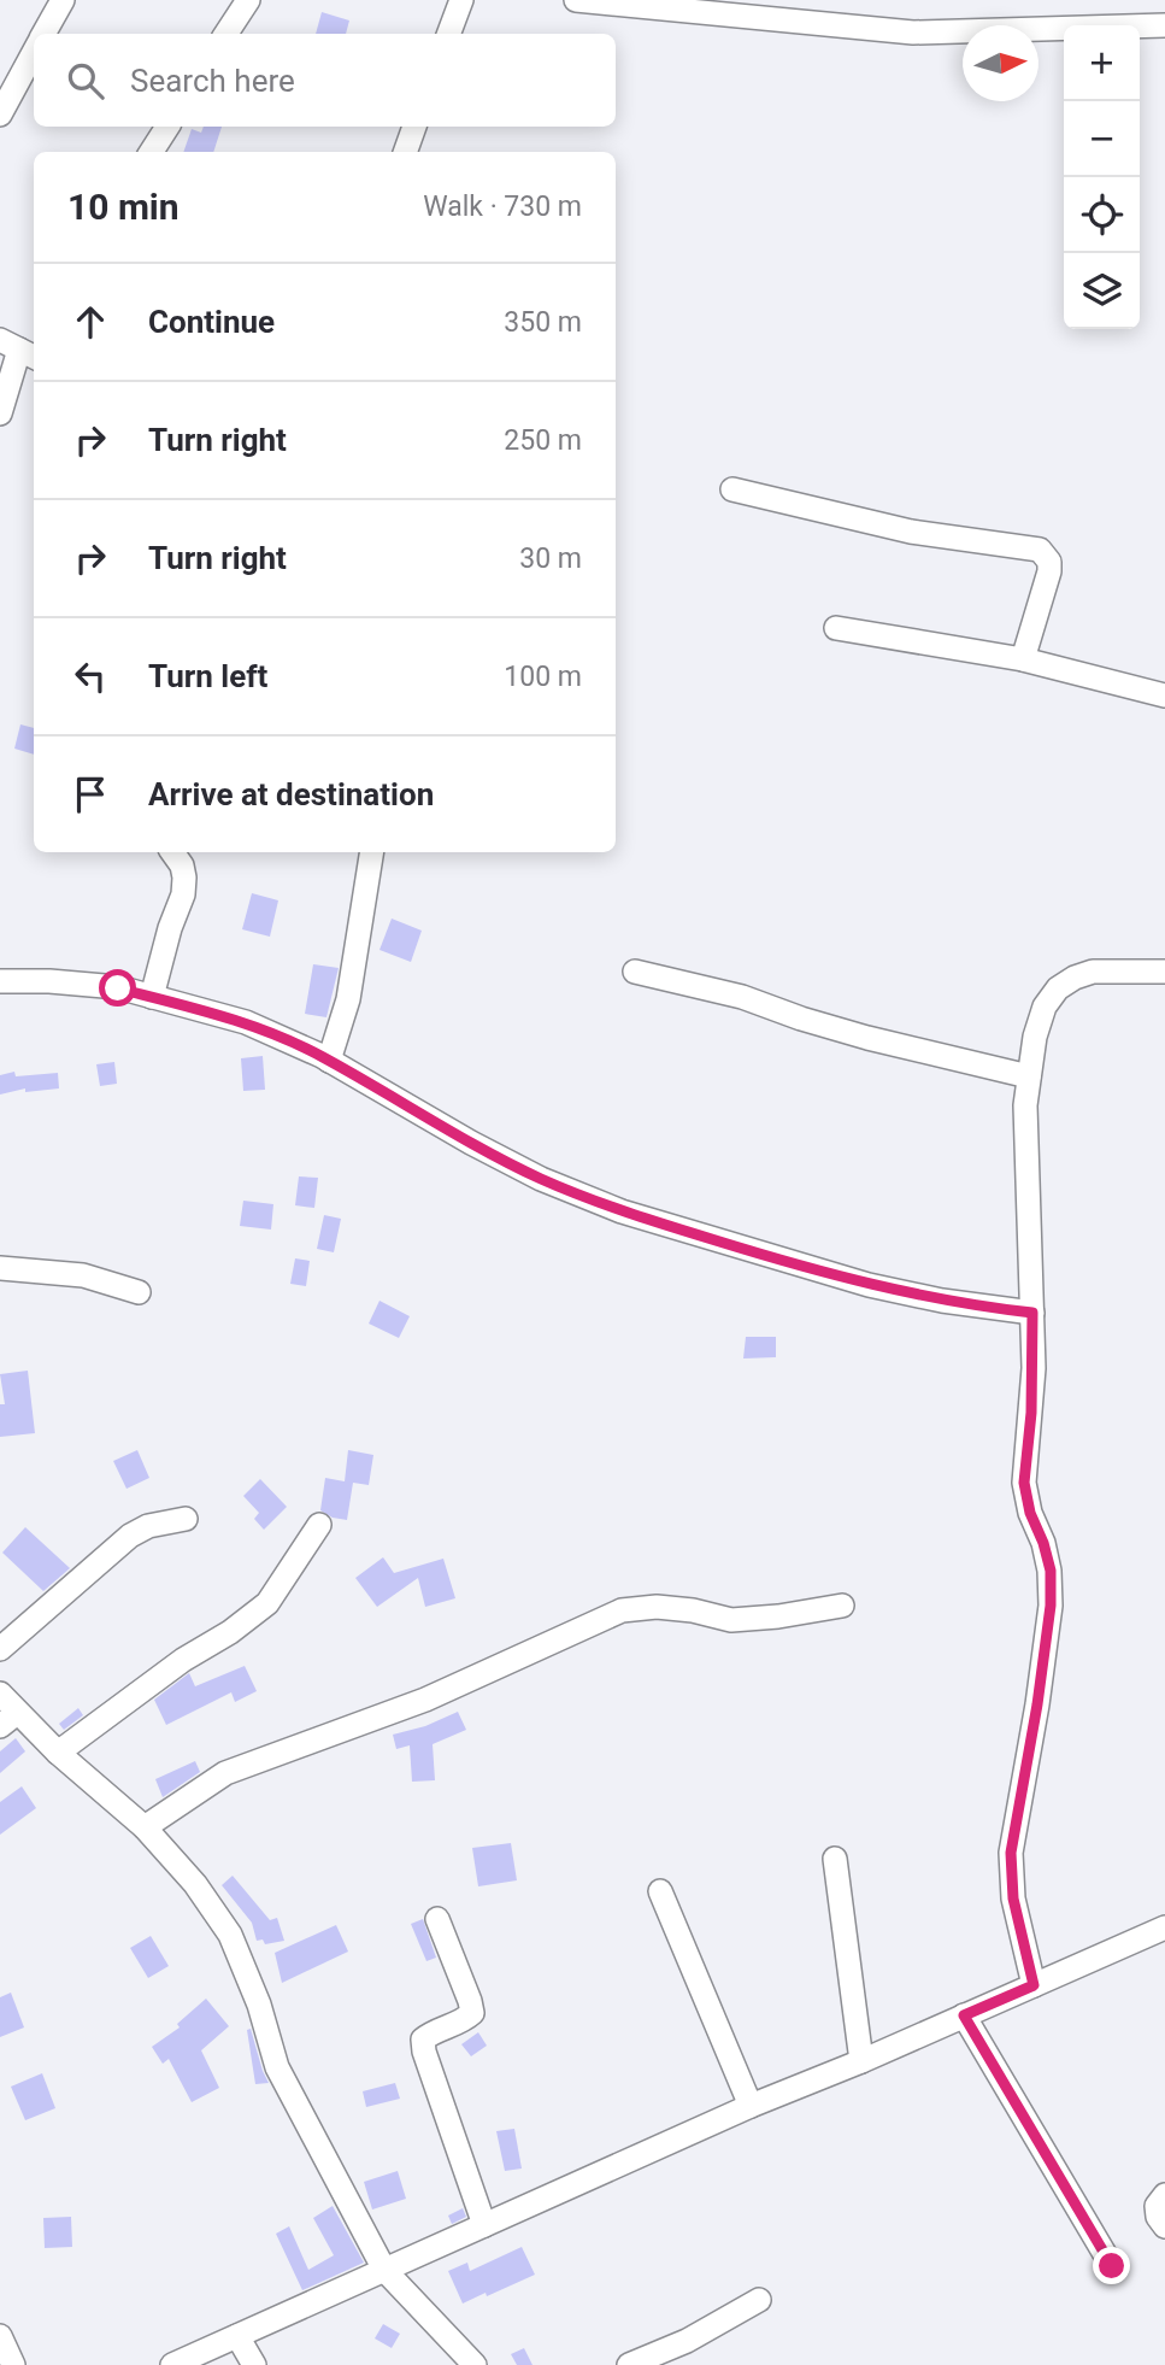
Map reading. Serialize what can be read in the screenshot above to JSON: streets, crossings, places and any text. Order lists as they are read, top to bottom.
{
  "north": "right",
  "page": {
    "map_buttons": ["+", "−"],
    "search": "Search here",
    "heading": ["10 min", "Walk · 730 m"],
    "list": [
      ["Continue", "350 m"],
      ["Turn right", "250 m"],
      ["Turn right", "30 m"],
      ["Turn left", "100 m"],
      "Arrive at destination"
    ]
  }
}
